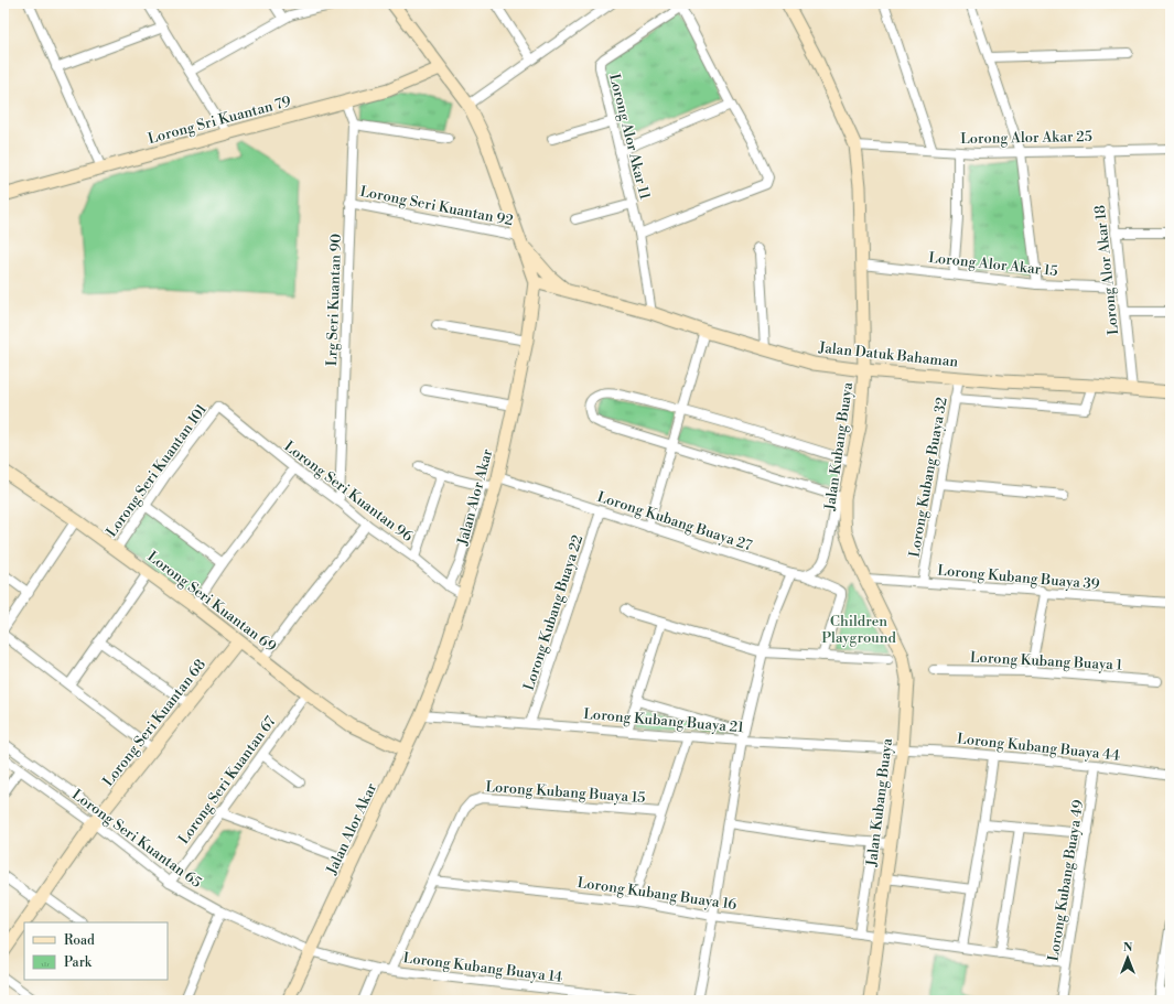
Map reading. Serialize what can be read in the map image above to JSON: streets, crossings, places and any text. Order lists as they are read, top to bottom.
{
  "streets": {
    "street": [
      "Lorong Sri Kuantan 79",
      "Lorong Alor Akar 11",
      "Lorong Alor Akar 25",
      "Lorong Seri Kuantan 92",
      "Lorong Alor Akar 15",
      "Lorong Alor Akar 18",
      "Lrg Seri Kuantan 90",
      "Jalan Datuk Bahaman",
      "Jalan Kubang Buaya",
      "Lorong Seri Kuantan 101",
      "Lorong Kubang Buaya 32",
      "Lorong Seri Kuantan 96",
      "Jalan Alor Akar",
      "Lorong Kubang Buaya 27",
      "Lorong Kubang Buaya 39",
      "Lorong Seri Kuantan 69",
      "Lorong Kubang Buaya 22",
      "Lorong Kubang Buaya 1",
      "Lorong Kubang Buaya 21",
      "Lorong Seri Kuantan 68",
      "Lorong Kubang Buaya 44",
      "Lorong Seri Kuantan 67",
      "Lorong Kubang Buaya 15",
      "Lorong Seri Kuantan 65",
      "Lorong Kubang Buaya 49",
      "Lorong Kubang Buaya 16",
      "Lorong Kubang Buaya 14"
    ]
  },
  "crossings": [
    ["Lorong Sri Kuantan 79", "Lrg Seri Kuantan 90"],
    ["Lorong Sri Kuantan 79", "Jalan Alor Akar"],
    ["Lorong Alor Akar 11", "Jalan Datuk Bahaman"],
    ["Lorong Alor Akar 25", "Lorong Alor Akar 18"],
    ["Lorong Alor Akar 25", "Jalan Kubang Buaya"],
    ["Lorong Seri Kuantan 92", "Lrg Seri Kuantan 90"],
    ["Lorong Seri Kuantan 92", "Jalan Alor Akar"],
    ["Lorong Alor Akar 15", "Lorong Alor Akar 18"],
    ["Lorong Alor Akar 15", "Jalan Kubang Buaya"],
    ["Lorong Alor Akar 18", "Jalan Datuk Bahaman"],
    ["Lrg Seri Kuantan 90", "Lorong Seri Kuantan 96"],
    ["Jalan Datuk Bahaman", "Jalan Kubang Buaya"],
    ["Jalan Datuk Bahaman", "Lorong Kubang Buaya 32"],
    ["Jalan Datuk Bahaman", "Jalan Alor Akar"],
    ["Jalan Kubang Buaya", "Lorong Kubang Buaya 39"],
    ["Jalan Kubang Buaya", "Lorong Kubang Buaya 21"],
    ["Jalan Kubang Buaya", "Lorong Kubang Buaya 44"],
    ["Jalan Kubang Buaya", "Lorong Kubang Buaya 16"],
    ["Lorong Seri Kuantan 101", "Lorong Seri Kuantan 96"],
    ["Lorong Seri Kuantan 101", "Lorong Seri Kuantan 69"],
    ["Lorong Kubang Buaya 32", "Lorong Kubang Buaya 39"],
    ["Lorong Seri Kuantan 96", "Jalan Alor Akar"],
    ["Jalan Alor Akar", "Lorong Kubang Buaya 27"],
    ["Jalan Alor Akar", "Lorong Seri Kuantan 69"],
    ["Jalan Alor Akar", "Lorong Kubang Buaya 21"],
    ["Jalan Alor Akar", "Lorong Seri Kuantan 65"],
    ["Jalan Alor Akar", "Lorong Kubang Buaya 14"],
    ["Lorong Kubang Buaya 27", "Lorong Kubang Buaya 22"],
    ["Lorong Seri Kuantan 69", "Lorong Seri Kuantan 68"],
    ["Lorong Seri Kuantan 69", "Lorong Seri Kuantan 67"],
    ["Lorong Kubang Buaya 22", "Lorong Kubang Buaya 21"],
    ["Lorong Kubang Buaya 21", "Lorong Kubang Buaya 44"],
    ["Lorong Seri Kuantan 68", "Lorong Seri Kuantan 65"],
    ["Lorong Kubang Buaya 44", "Lorong Kubang Buaya 49"],
    ["Lorong Seri Kuantan 67", "Lorong Seri Kuantan 65"],
    ["Lorong Kubang Buaya 15", "Lorong Kubang Buaya 16"],
    ["Lorong Kubang Buaya 15", "Lorong Kubang Buaya 14"],
    ["Lorong Seri Kuantan 65", "Lorong Kubang Buaya 14"],
    ["Lorong Kubang Buaya 49", "Lorong Kubang Buaya 16"]
  ],
  "parks": ["Children Playground"],
  "legend": ["Road", "Park"],
  "north": "top"
}
